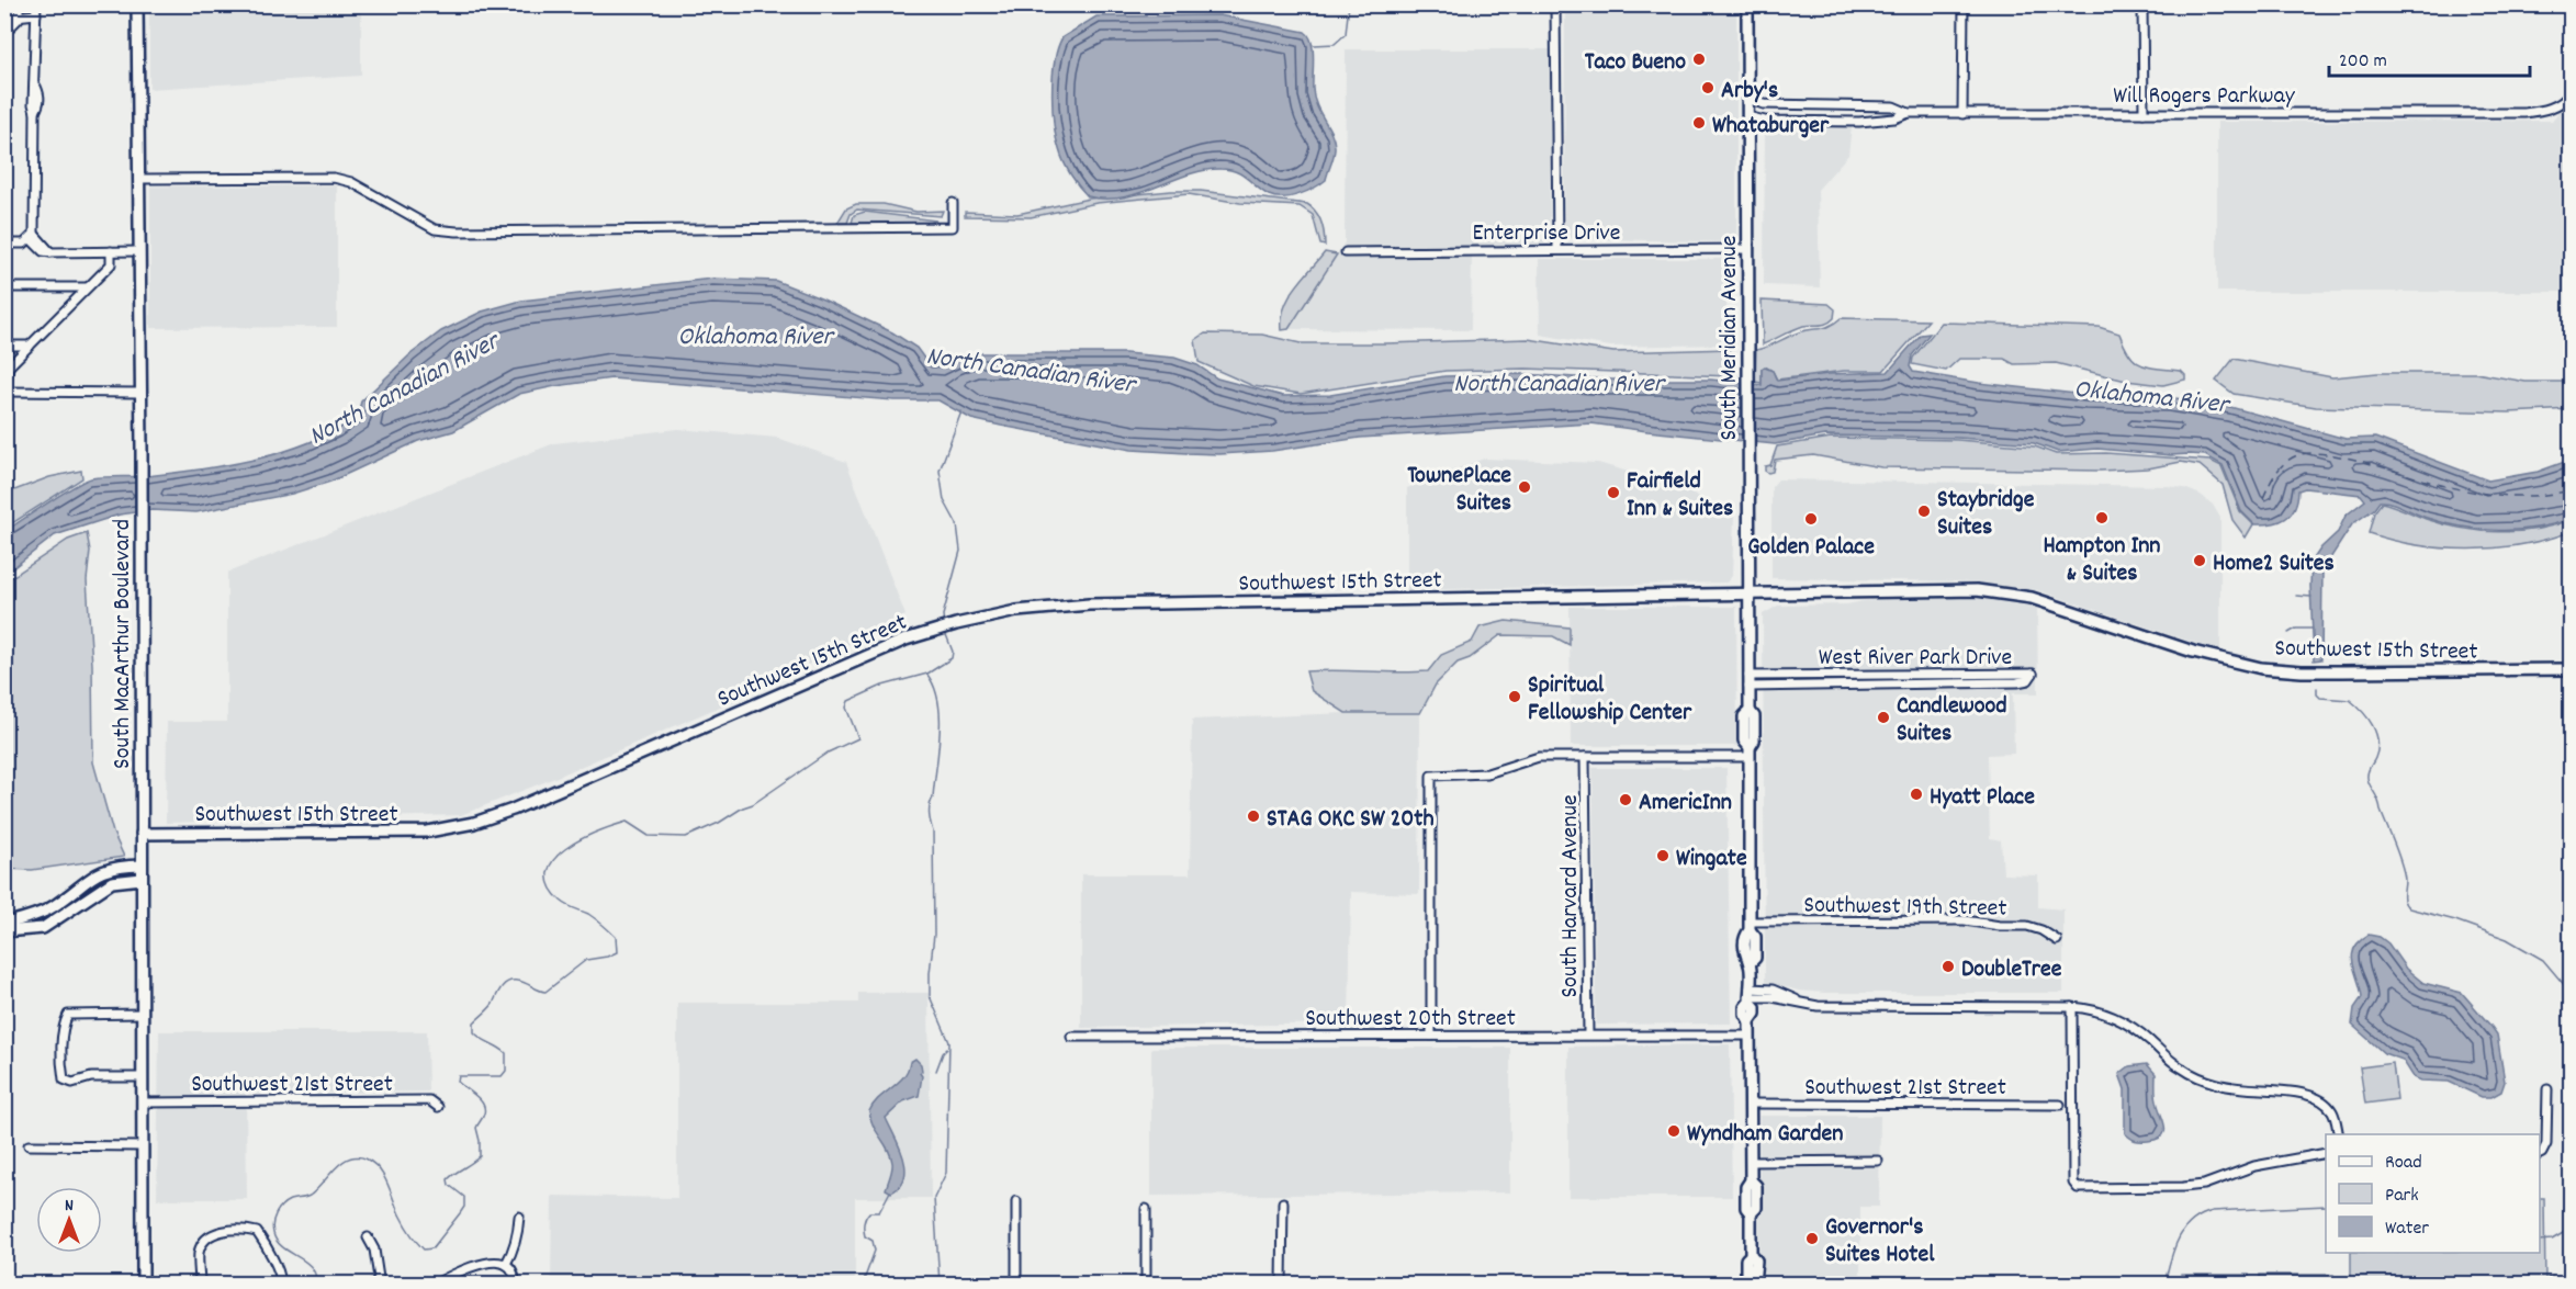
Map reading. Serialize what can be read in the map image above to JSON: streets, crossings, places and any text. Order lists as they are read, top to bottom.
{
  "streets": {
    "main road": ["South Meridian Avenue", "Southwest 15th Street", "South MacArthur Boulevard"],
    "street": [
      "Will Rogers Parkway",
      "Enterprise Drive",
      "West River Park Drive",
      "South Harvard Avenue",
      "Southwest 19th Street",
      "Southwest 20th Street",
      "Southwest 21st Street"
    ]
  },
  "crossings": [
    ["Will Rogers Parkway", "South Meridian Avenue"],
    ["Enterprise Drive", "South Meridian Avenue"],
    ["South Meridian Avenue", "Southwest 15th Street"],
    ["South Meridian Avenue", "West River Park Drive"],
    ["South Meridian Avenue", "Southwest 19th Street"],
    ["South Meridian Avenue", "Southwest 20th Street"],
    ["South Meridian Avenue", "Southwest 21st Street"],
    ["Southwest 15th Street", "South MacArthur Boulevard"],
    ["South MacArthur Boulevard", "Southwest 21st Street"],
    ["South Harvard Avenue", "Southwest 20th Street"]
  ],
  "water": ["Oklahoma River", "North Canadian River"],
  "places": [
    "Taco Bueno",
    "Arby's",
    "Whataburger",
    "TownePlace Suites",
    "Fairfield Inn & Suites",
    "Staybridge Suites",
    "Hampton Inn & Suites",
    "Golden Palace",
    "Home2 Suites",
    "Spiritual Fellowship Center",
    "Candlewood Suites",
    "Hyatt Place",
    "AmericInn",
    "STAG OKC SW 20th",
    "Wingate",
    "DoubleTree",
    "Wyndham Garden",
    "Governor's Suites Hotel"
  ],
  "legend": ["Road", "Park", "Water"],
  "scale_bar": "200 m",
  "north": "top"
}
